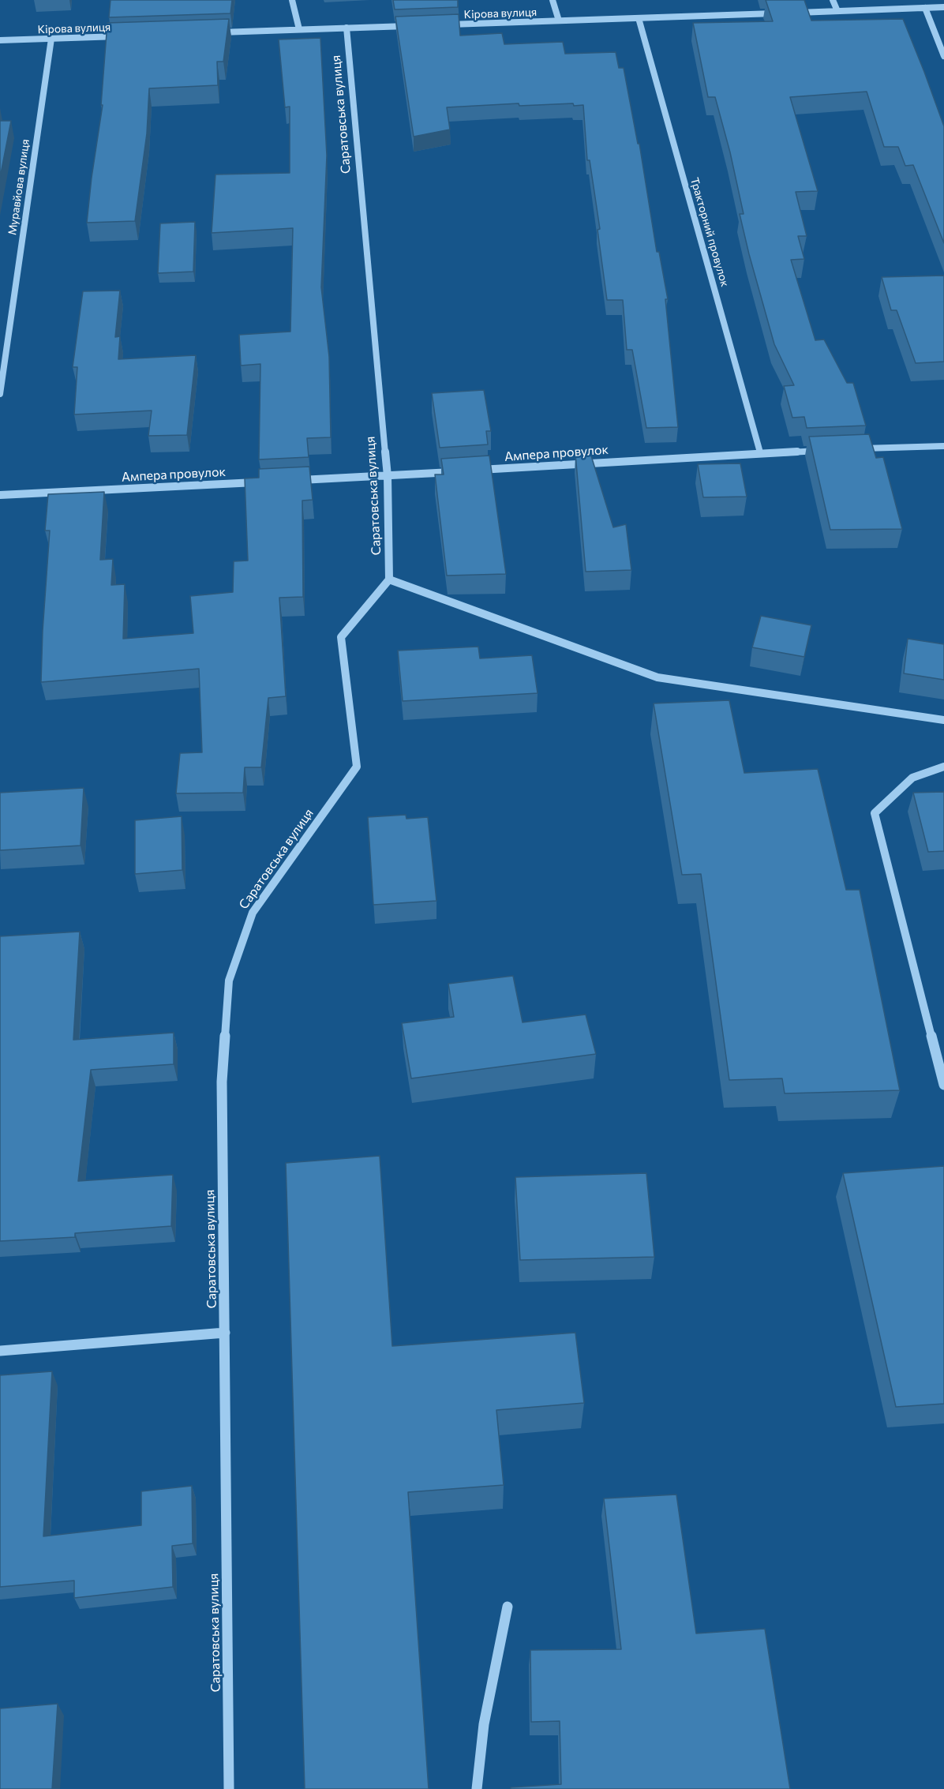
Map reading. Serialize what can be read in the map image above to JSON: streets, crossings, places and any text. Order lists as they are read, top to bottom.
{
  "streets": {
    "street": [
      "Кірова вулиця",
      "Саратовська вулиця",
      "Муравйова вулиця",
      "Тракторний провулок",
      "Ампера провулок"
    ]
  },
  "crossings": [
    ["Кірова вулиця", "Муравйова вулиця"],
    ["Кірова вулиця", "Тракторний провулок"],
    ["Тракторний провулок", "Ампера провулок"]
  ]
}
